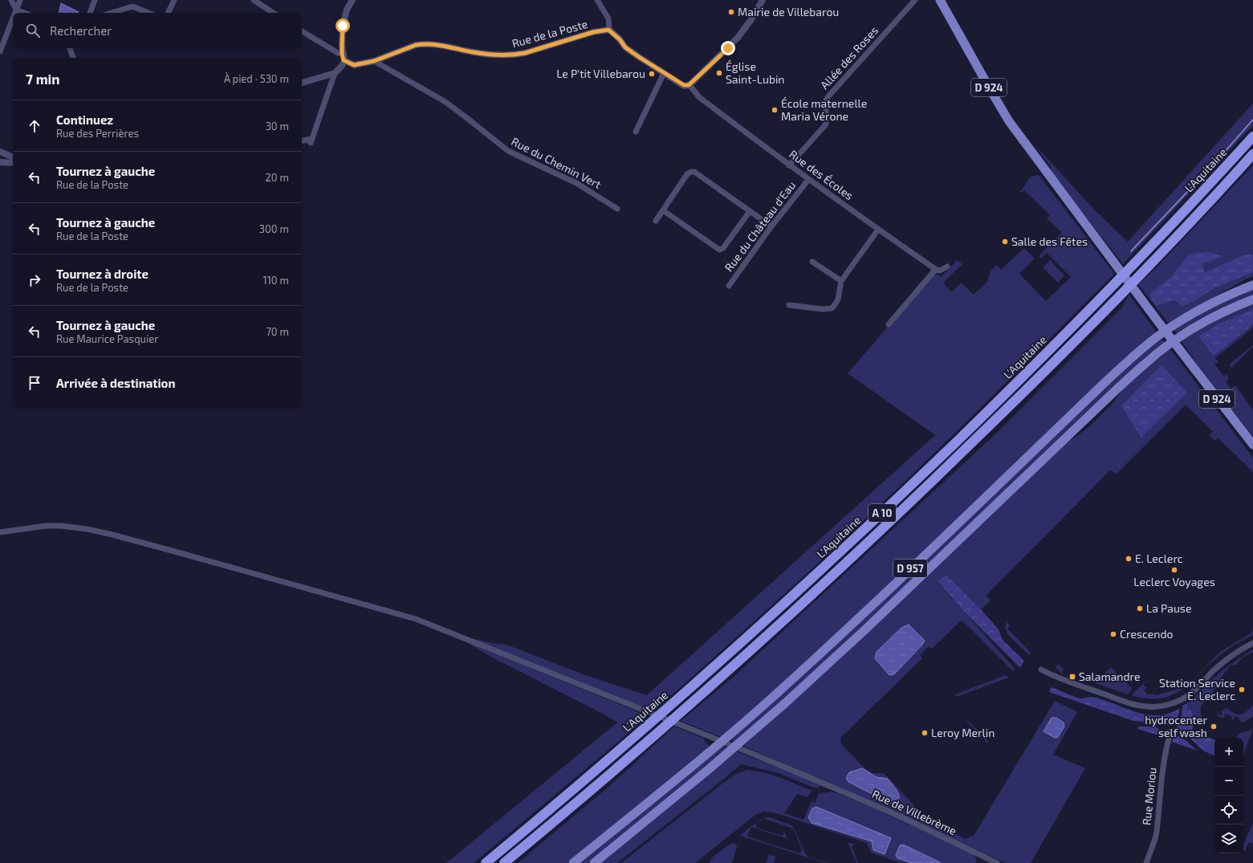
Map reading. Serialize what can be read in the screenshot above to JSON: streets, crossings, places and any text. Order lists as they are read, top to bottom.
{
  "streets": {
    "highway": ["L'Aquitaine", "A 10"],
    "main road": ["D 924", "D 957"],
    "street": [
      "Rue de la Poste",
      "Allée des Roses",
      "Rue du Chemin Vert",
      "Rue des Écoles",
      "Rue du Château d'Eau",
      "Rue Moriou",
      "Rue de Villebrème"
    ]
  },
  "crossings": [
    ["Rue de la Poste", "Rue du Chemin Vert"],
    ["Allée des Roses", "Rue des Écoles"],
    ["Rue des Écoles", "Rue du Château d'Eau"]
  ],
  "places": {
    "other": [
      "Mairie de Villebarou",
      "Église Saint-Lubin",
      "Le P'tit Villebarou",
      "École maternelle Maria Vérone",
      "Salle des Fêtes",
      "E. Leclerc",
      "Leclerc Voyages",
      "La Pause",
      "Crescendo",
      "Station Service E. Leclerc",
      "hydrocenter self wash",
      "Leroy Merlin"
    ],
    "transit": ["Salamandre"]
  },
  "page": {
    "search": "Rechercher",
    "heading": ["7 min", "À pied · 530 m"],
    "list": [
      ["Continuez", "Rue des Perrières", "30 m"],
      ["Tournez à gauche", "Rue de la Poste", "20 m"],
      ["Tournez à gauche", "Rue de la Poste", "300 m"],
      ["Tournez à droite", "Rue de la Poste", "110 m"],
      ["Tournez à gauche", "Rue Maurice Pasquier", "70 m"],
      "Arrivée à destination"
    ],
    "map_buttons": ["+", "−"]
  }
}
